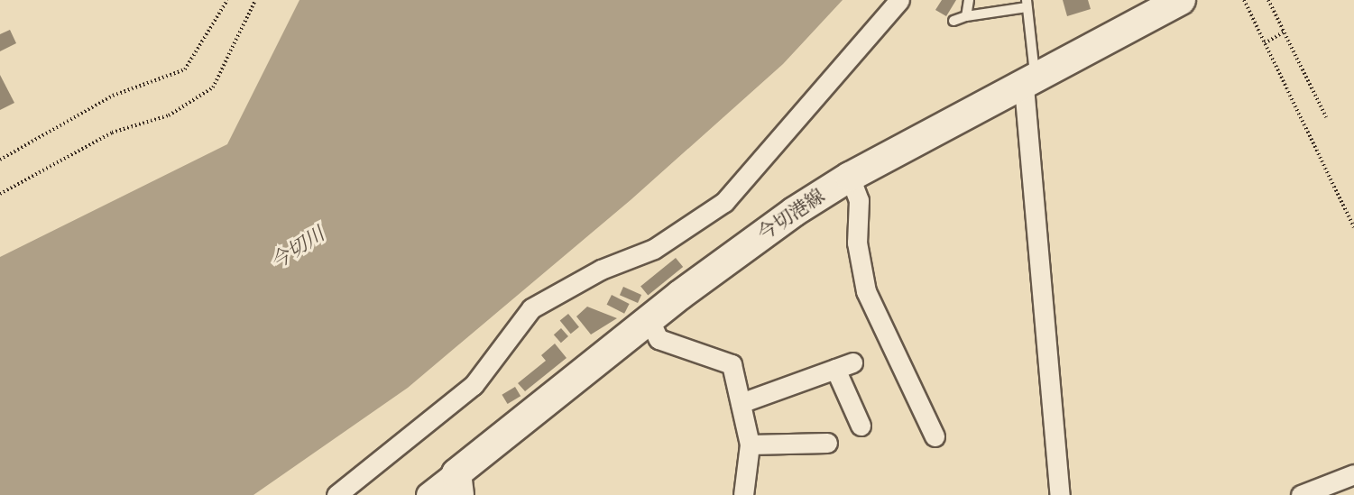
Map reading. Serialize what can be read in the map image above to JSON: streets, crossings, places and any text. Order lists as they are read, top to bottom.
{
  "streets": {
    "main road": ["今切港線"]
  },
  "water": ["今切川"]
}
